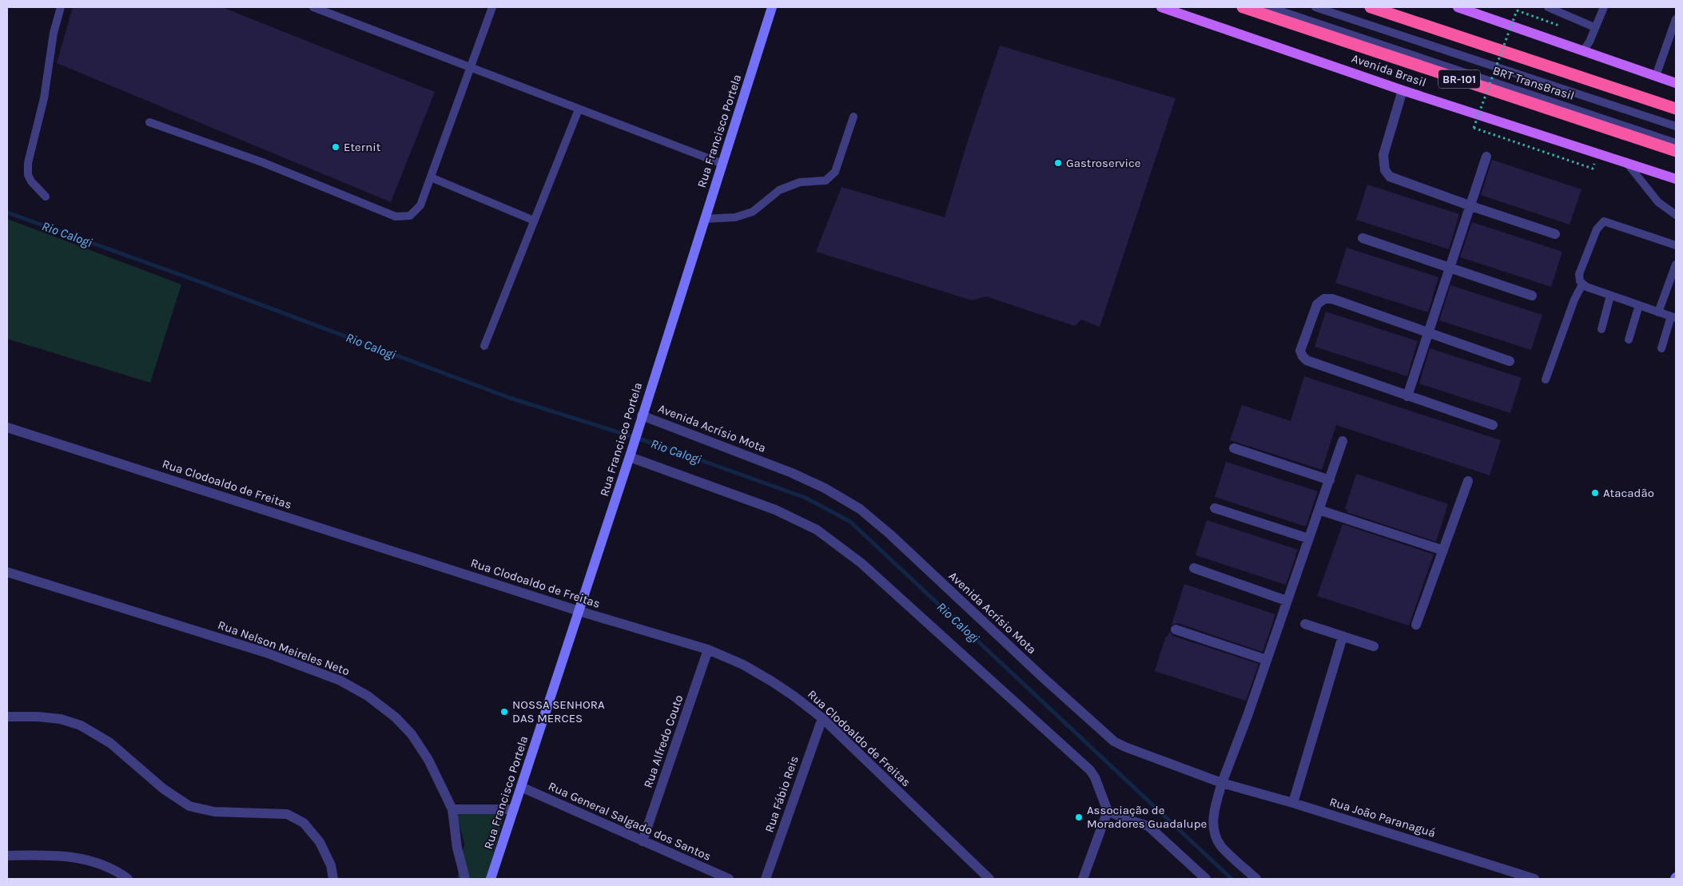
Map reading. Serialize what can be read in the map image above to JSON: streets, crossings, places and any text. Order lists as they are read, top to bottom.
{
  "streets": {
    "highway": ["Avenida Brasil", "BR-101"],
    "street": [
      "Rua Francisco Portela",
      "Avenida Acrísio Mota",
      "Rua Clodoaldo de Freitas",
      "Rua Nelson Meireles Neto",
      "Rua Alfredo Couto",
      "Rua Fábio Reis",
      "Rua João Paranaguá",
      "Rua General Salgado dos Santos"
    ],
    "lane": ["BRT TransBrasil"]
  },
  "crossings": [
    ["Rua Francisco Portela", "Avenida Acrísio Mota"],
    ["Rua Francisco Portela", "Rua Clodoaldo de Freitas"],
    ["Rua Francisco Portela", "Rua General Salgado dos Santos"],
    ["Avenida Acrísio Mota", "Rua João Paranaguá"],
    ["Rua Clodoaldo de Freitas", "Rua Alfredo Couto"],
    ["Rua Clodoaldo de Freitas", "Rua Fábio Reis"],
    ["Rua Alfredo Couto", "Rua General Salgado dos Santos"]
  ],
  "water": ["Rio Calogi"],
  "places": [
    "Eternit",
    "Gastroservice",
    "Atacadão",
    "NOSSA SENHORA DAS MERCES",
    "Associação de Moradores Guadalupe"
  ]
}
